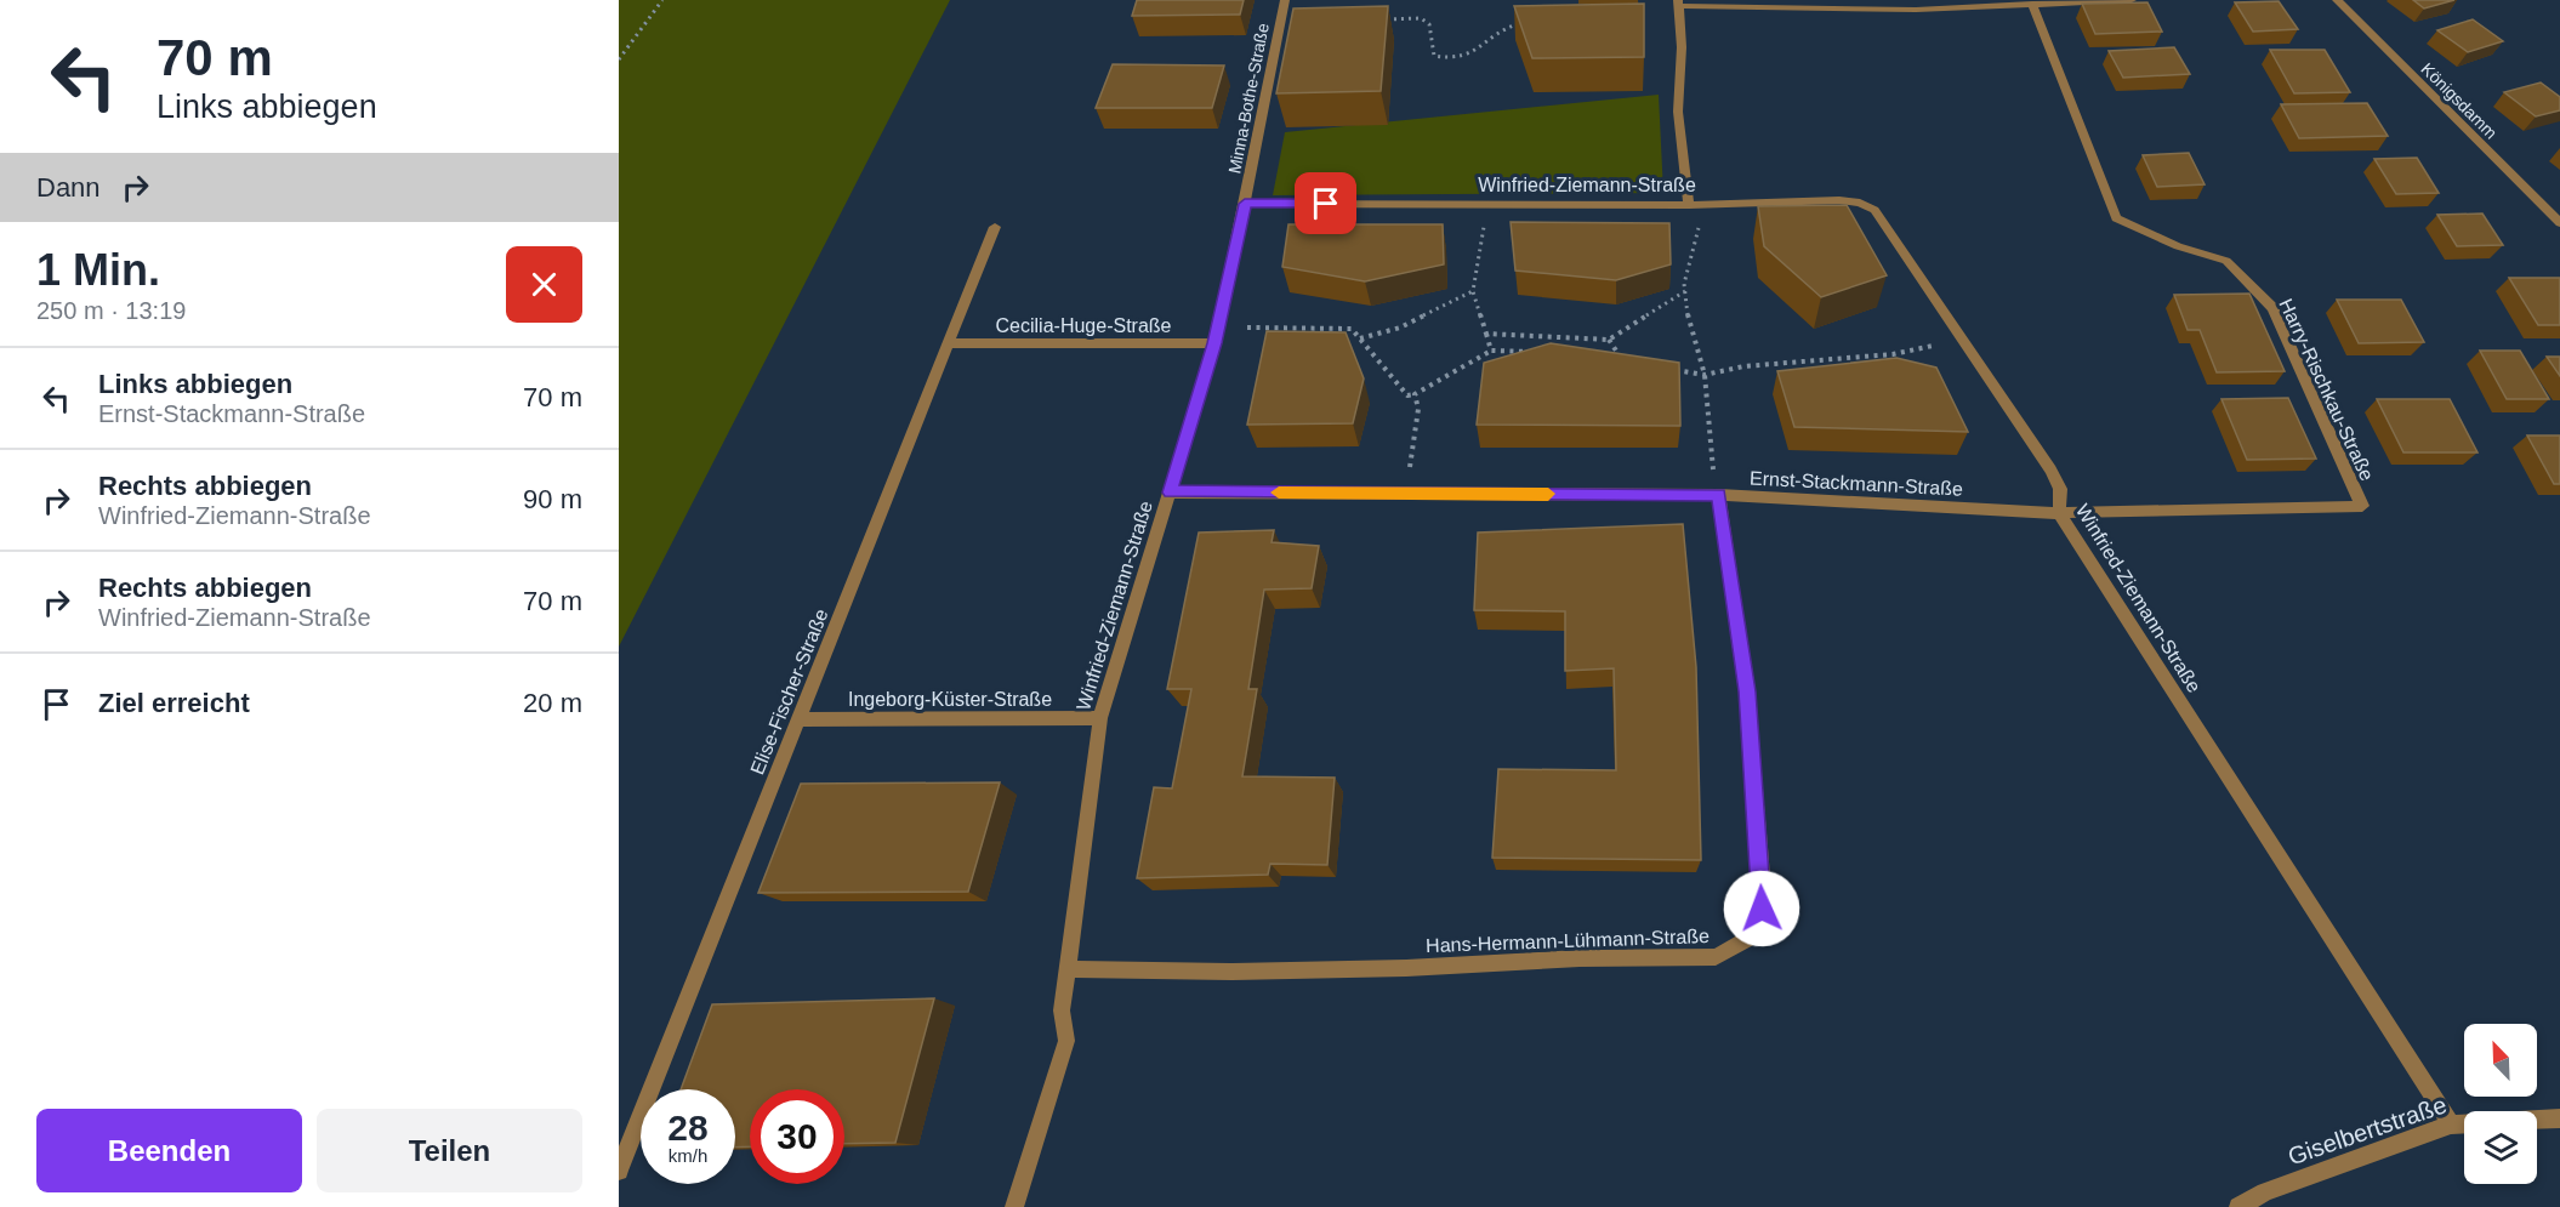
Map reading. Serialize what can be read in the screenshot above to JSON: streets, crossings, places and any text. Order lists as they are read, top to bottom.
{
  "streets": {
    "street": [
      "Minna-Bothe-Straße",
      "Königsdamm",
      "Winfried-Ziemann-Straße",
      "Cecilia-Huge-Straße",
      "Harry-Rischkau-Straße",
      "Ernst-Stackmann-Straße",
      "Elise-Fischer-Straße",
      "Ingeborg-Küster-Straße",
      "Hans-Hermann-Lühmann-Straße",
      "Giselbertstraße"
    ]
  },
  "crossings": [
    ["Minna-Bothe-Straße", "Winfried-Ziemann-Straße"],
    ["Winfried-Ziemann-Straße", "Cecilia-Huge-Straße"],
    ["Winfried-Ziemann-Straße", "Harry-Rischkau-Straße"],
    ["Winfried-Ziemann-Straße", "Ernst-Stackmann-Straße"],
    ["Winfried-Ziemann-Straße", "Ingeborg-Küster-Straße"],
    ["Winfried-Ziemann-Straße", "Hans-Hermann-Lühmann-Straße"],
    ["Winfried-Ziemann-Straße", "Giselbertstraße"],
    ["Cecilia-Huge-Straße", "Elise-Fischer-Straße"],
    ["Harry-Rischkau-Straße", "Ernst-Stackmann-Straße"],
    ["Ernst-Stackmann-Straße", "Hans-Hermann-Lühmann-Straße"],
    ["Elise-Fischer-Straße", "Ingeborg-Küster-Straße"]
  ],
  "north": "top left",
  "page": {
    "turn": ["70 m", "Links abbiegen"],
    "then": "Dann",
    "heading": ["1 Min.", "250 m · 13:19"],
    "list": [
      {
        "name": "Links abbiegen",
        "note": "Ernst-Stackmann-Straße",
        "value": "70 m"
      },
      {
        "name": "Rechts abbiegen",
        "note": "Winfried-Ziemann-Straße",
        "value": "90 m"
      },
      {
        "name": "Rechts abbiegen",
        "note": "Winfried-Ziemann-Straße",
        "value": "70 m"
      },
      {
        "name": "Ziel erreicht",
        "value": "20 m"
      }
    ],
    "speed": "28 km/h",
    "limit": "30",
    "buttons": ["Beenden", "Teilen"]
  }
}
